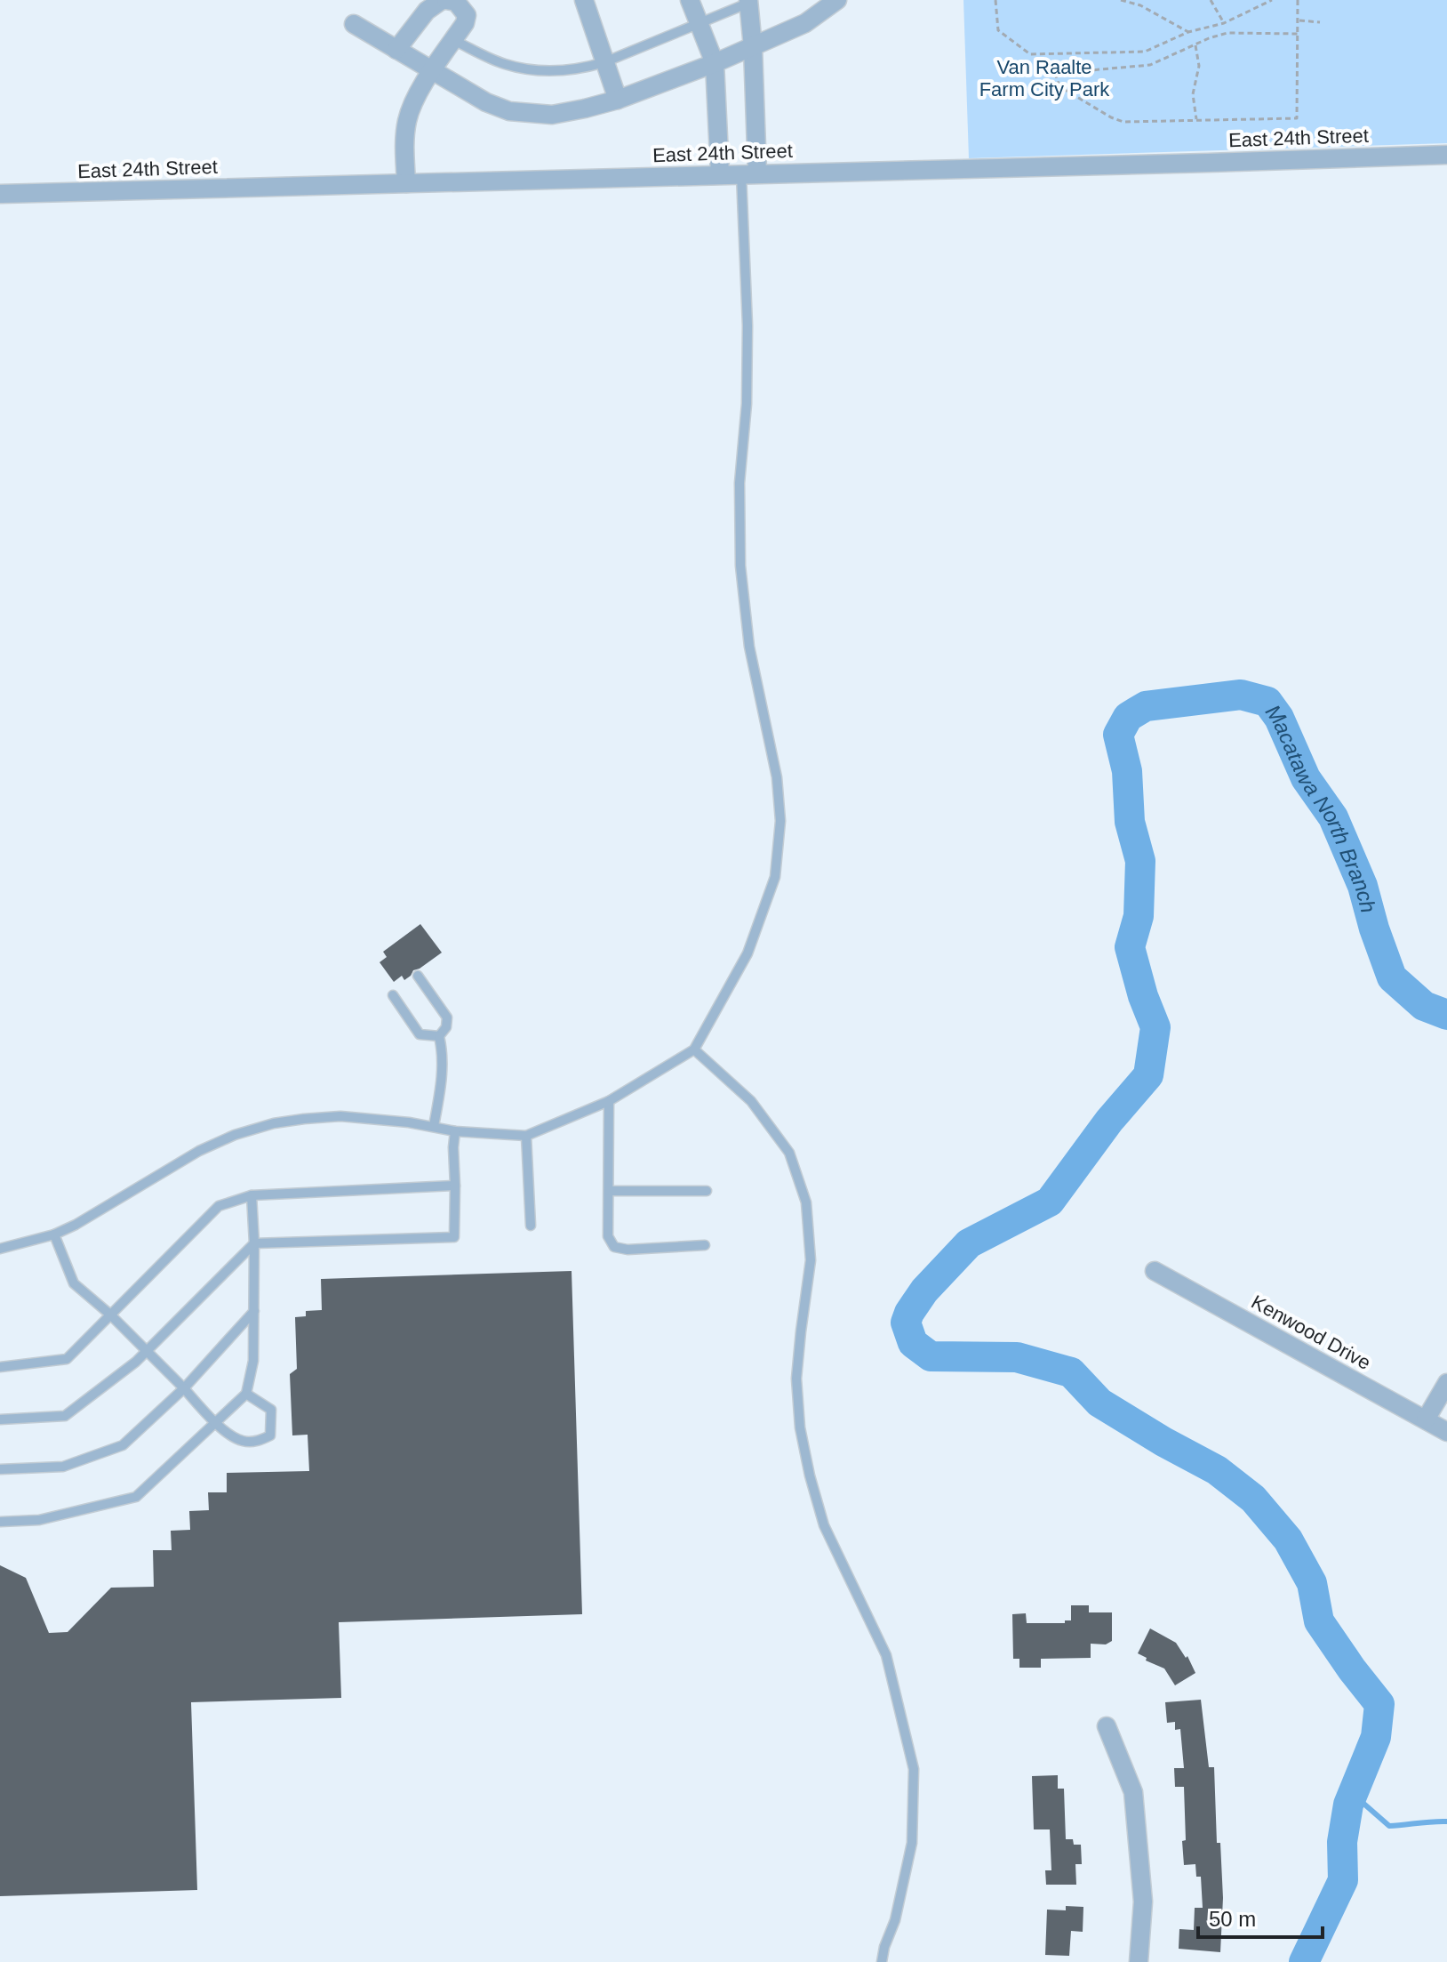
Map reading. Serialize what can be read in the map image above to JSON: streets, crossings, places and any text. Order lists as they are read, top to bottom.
{
  "streets": {
    "street": ["East 24th Street", "Kenwood Drive"]
  },
  "water": ["Macatawa North Branch"],
  "parks": ["Van Raalte Farm City Park"],
  "scale_bar": "50 m"
}
